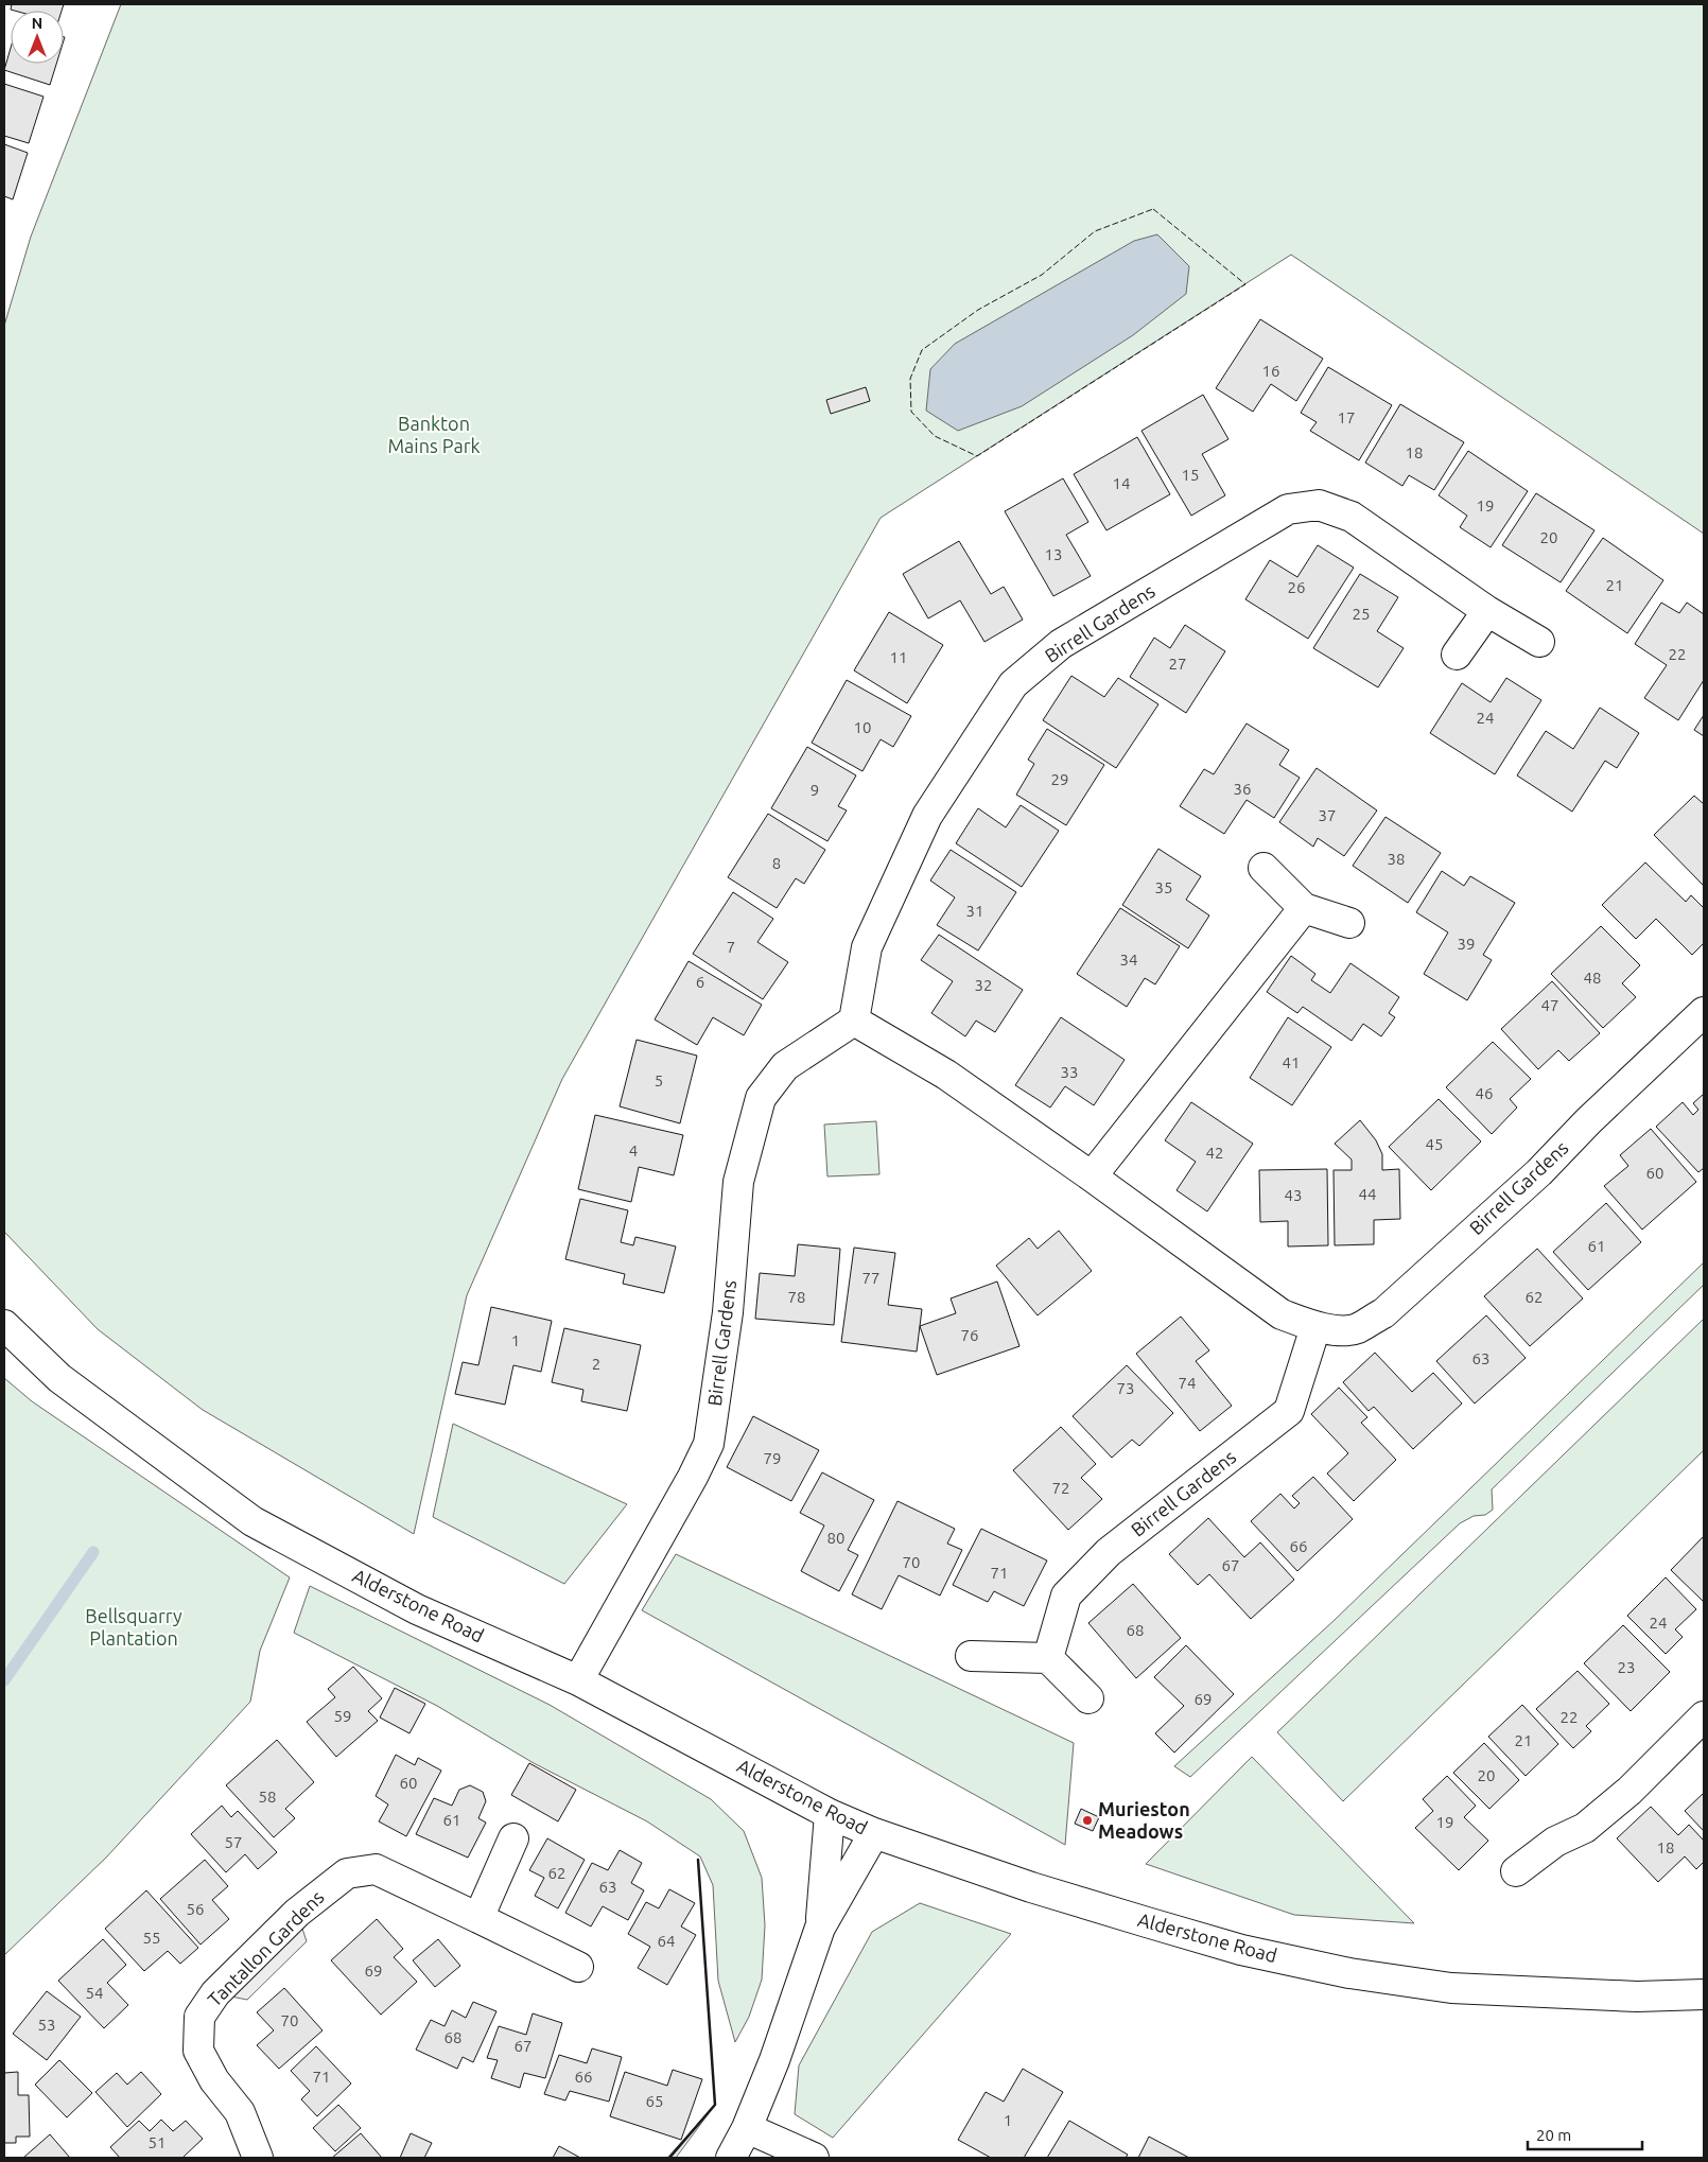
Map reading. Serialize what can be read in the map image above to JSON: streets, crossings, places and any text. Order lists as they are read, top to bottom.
{
  "streets": {
    "street": ["Birrell Gardens", "Alderstone Road", "Tantallon Gardens"]
  },
  "crossings": [
    ["Birrell Gardens", "Alderstone Road"]
  ],
  "parks": ["Bankton Mains Park", "Bellsquarry Plantation"],
  "places": ["Murieston Meadows"],
  "house_numbers": [
    "16",
    "17",
    "18",
    "15",
    "14",
    "19",
    "20",
    "13",
    "21",
    "26",
    "25",
    "22",
    "11",
    "27",
    "24",
    "10",
    "29",
    "36",
    "9",
    "37",
    "38",
    "8",
    "35",
    "31",
    "39",
    "7",
    "34",
    "48",
    "6",
    "32",
    "47",
    "41",
    "33",
    "5",
    "46",
    "45",
    "4",
    "42",
    "60",
    "44",
    "43",
    "61",
    "77",
    "78",
    "62",
    "76",
    "1",
    "63",
    "2",
    "74",
    "73",
    "79",
    "72",
    "80",
    "66",
    "70",
    "67",
    "71",
    "24",
    "68",
    "23",
    "69",
    "59",
    "22",
    "21",
    "20",
    "60",
    "58",
    "61",
    "19",
    "57",
    "18",
    "62",
    "63",
    "56",
    "55",
    "64",
    "69",
    "54",
    "70",
    "53",
    "68",
    "67",
    "71",
    "66",
    "65",
    "1",
    "51"
  ],
  "scale_bar": "20 m",
  "north": "top"
}
